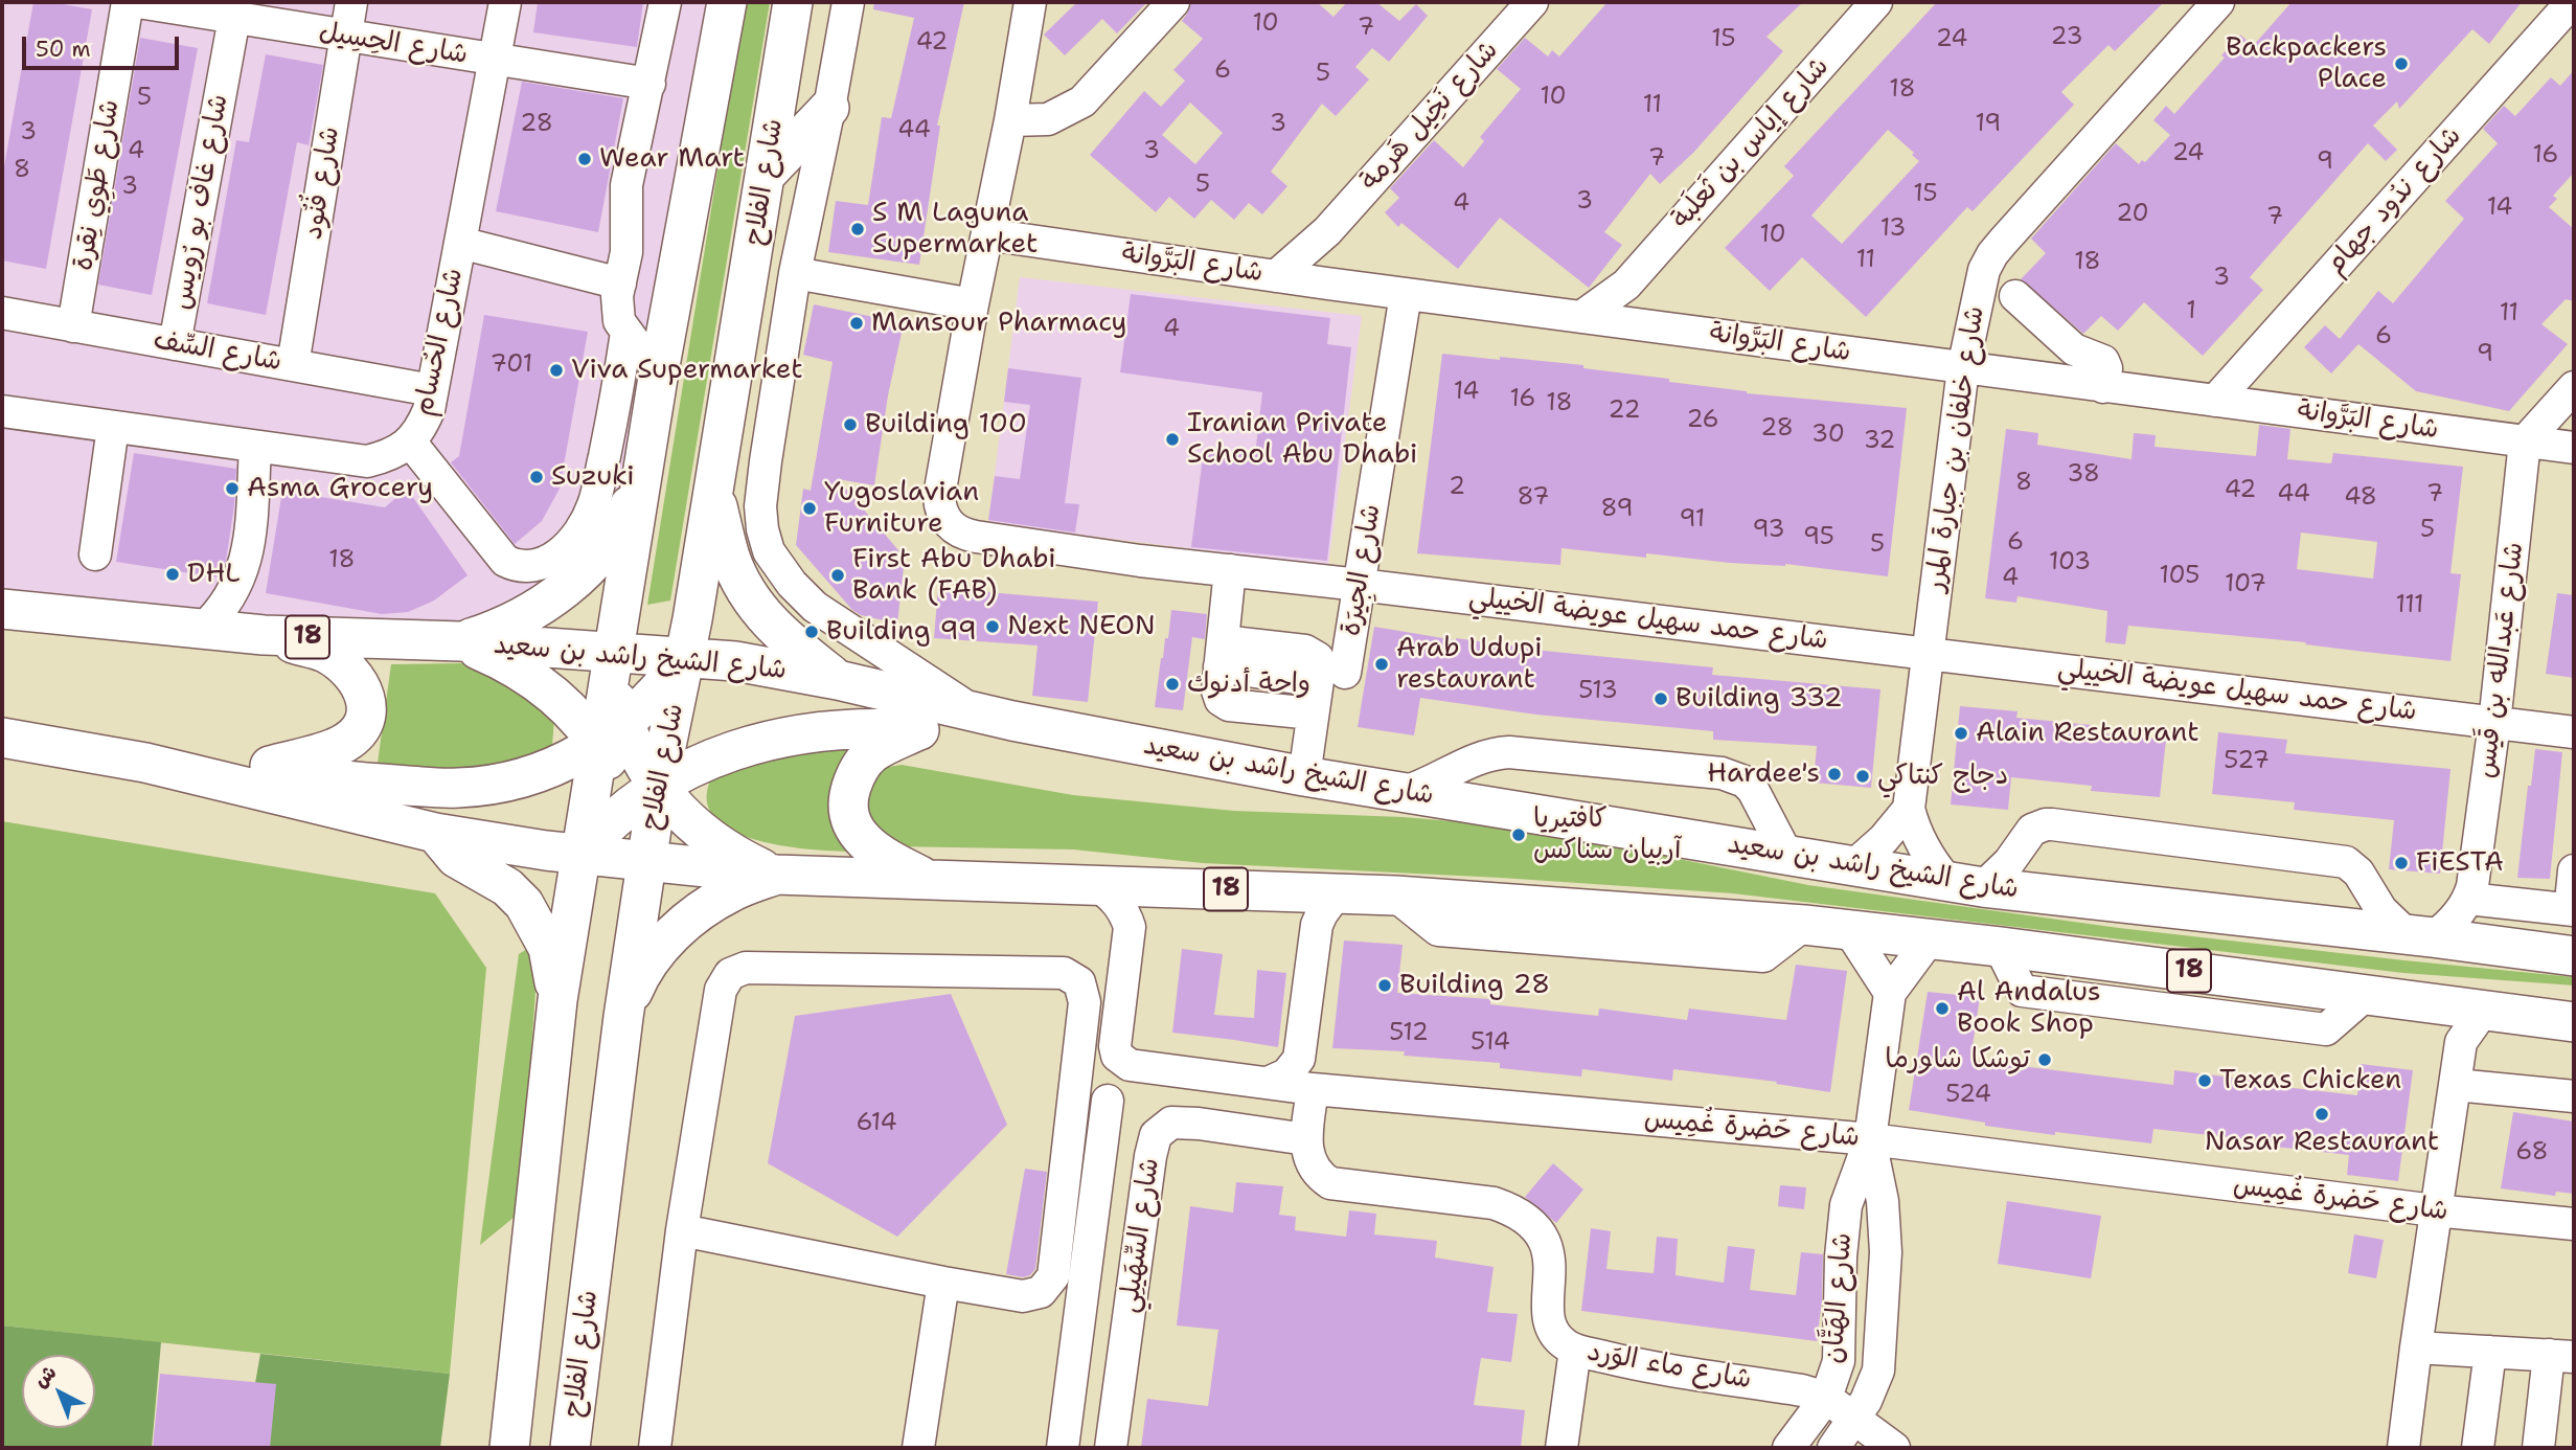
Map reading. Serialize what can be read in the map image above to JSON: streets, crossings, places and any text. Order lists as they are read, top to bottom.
{
  "streets": {
    "main road": ["شارع الفلاح", "18", "شارع الشيخ راشد بن سعيد"],
    "street": [
      "شارع الحِسِيل",
      "شارع نَخِيل هَرمة",
      "شارع إياس بن ثَعلَبة",
      "شارع فُنُود",
      "شارع طَوِي نِقرة",
      "شارع ندُود جهام",
      "شارع غاف بو رُويس",
      "شارع البَرَّوانة",
      "شارع الحُسام",
      "شارع السِّف",
      "شارع خلفان بن جبارة المرر",
      "شارع الجِيرَة",
      "شارع حمد سهيل عويضة الخييلي",
      "شارع عَبدالله بن قَيس",
      "شارع حَضرة غُمِيس",
      "شارع السِّهَيلِي",
      "شارع الهَتَّان",
      "شارع ماء الوَرد"
    ]
  },
  "crossings": [
    ["شارع الحِسِيل", "شارع فُنُود"],
    ["شارع الحِسِيل", "شارع غاف بو رُويس"],
    ["شارع الحِسِيل", "شارع الحُسام"],
    ["شارع نَخِيل هَرمة", "شارع البَرَّوانة"],
    ["شارع إياس بن ثَعلَبة", "شارع البَرَّوانة"],
    ["شارع الفلاح", "18"],
    ["شارع الفلاح", "شارع الشيخ راشد بن سعيد"],
    ["شارع فُنُود", "شارع السِّف"],
    ["شارع طَوِي نِقرة", "شارع السِّف"],
    ["شارع ندُود جهام", "شارع البَرَّوانة"],
    ["شارع غاف بو رُويس", "شارع السِّف"],
    ["شارع البَرَّوانة", "شارع خلفان بن جبارة المرر"],
    ["شارع البَرَّوانة", "شارع الجِيرَة"],
    ["شارع البَرَّوانة", "شارع حمد سهيل عويضة الخييلي"],
    ["شارع البَرَّوانة", "شارع عَبدالله بن قَيس"],
    ["شارع الحُسام", "شارع السِّف"],
    ["شارع خلفان بن جبارة المرر", "شارع حمد سهيل عويضة الخييلي"],
    ["شارع خلفان بن جبارة المرر", "شارع الشيخ راشد بن سعيد"],
    ["شارع الجِيرَة", "شارع حمد سهيل عويضة الخييلي"],
    ["شارع الجِيرَة", "شارع الشيخ راشد بن سعيد"],
    ["شارع حمد سهيل عويضة الخييلي", "شارع عَبدالله بن قَيس"],
    ["18", "شارع حَضرة غُمِيس"],
    ["18", "شارع الهَتَّان"],
    ["شارع الشيخ راشد بن سعيد", "شارع عَبدالله بن قَيس"],
    ["شارع حَضرة غُمِيس", "شارع الهَتَّان"],
    ["شارع حَضرة غُمِيس", "شارع ماء الوَرد"],
    ["شارع السِّهَيلِي", "شارع ماء الوَرد"],
    ["شارع الهَتَّان", "شارع ماء الوَرد"]
  ],
  "places": [
    "Backpackers Place",
    "Wear Mart",
    "S M Laguna Supermarket",
    "Mansour Pharmacy",
    "Viva Supermarket",
    "Building 100",
    "Iranian Private School Abu Dhabi",
    "Suzuki",
    "Asma Grocery",
    "Yugoslavian Furniture",
    "DHL",
    "First Abu Dhabi Bank (FAB)",
    "Next NEON",
    "Building 99",
    "Arab Udupi restaurant",
    "واحة أدنوك",
    "Building 332",
    "Alain Restaurant",
    "Hardee's",
    "دجاج كنتاكي",
    "كافتيريا آربيان سناكس",
    "FiESTA",
    "Building 28",
    "Al Andalus Book Shop",
    "توشكا شاورما",
    "Texas Chicken",
    "Nasar Restaurant"
  ],
  "house_numbers": [
    "10",
    "7",
    "23",
    "15",
    "24",
    "42",
    "6",
    "5",
    "18",
    "10",
    "5",
    "11",
    "28",
    "3",
    "19",
    "44",
    "3",
    "4",
    "3",
    "24",
    "16",
    "7",
    "9",
    "8",
    "5",
    "3",
    "15",
    "3",
    "4",
    "14",
    "20",
    "7",
    "13",
    "10",
    "11",
    "18",
    "3",
    "1",
    "11",
    "4",
    "6",
    "9",
    "701",
    "14",
    "16",
    "18",
    "22",
    "26",
    "28",
    "30",
    "32",
    "38",
    "8",
    "2",
    "42",
    "44",
    "7",
    "87",
    "48",
    "89",
    "91",
    "93",
    "5",
    "95",
    "6",
    "5",
    "18",
    "103",
    "105",
    "4",
    "107",
    "111",
    "513",
    "527",
    "512",
    "514",
    "524",
    "614",
    "68"
  ],
  "scale_bar": "50 m",
  "north": "top left"
}
